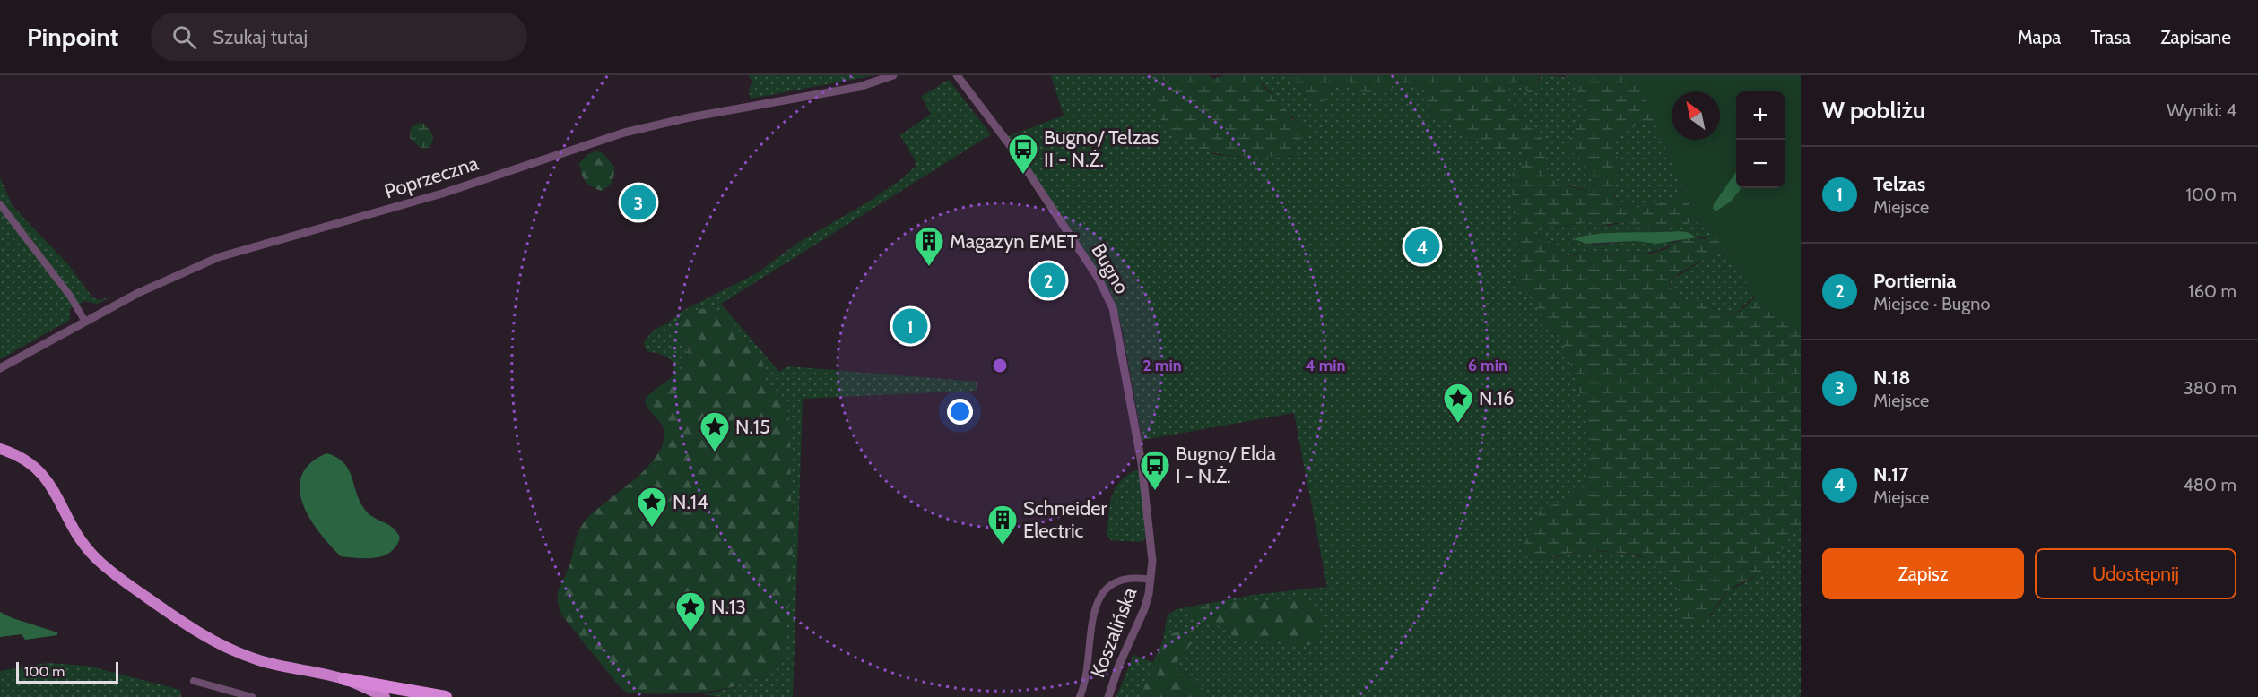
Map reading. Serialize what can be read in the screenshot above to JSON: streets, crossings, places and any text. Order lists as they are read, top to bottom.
{
  "streets": {
    "street": ["Poprzeczna", "Bugno", "Koszalińska"]
  },
  "crossings": [
    ["Bugno", "Koszalińska"]
  ],
  "places": {
    "bus stop": ["Bugno/ Telzas II - N.Ż.", "Bugno/ Elda I - N.Ż."],
    "building": ["Magazyn EMET", "Schneider Electric"],
    "place": [
      "N.16",
      "N.15",
      "N.14",
      "N.13"
    ]
  },
  "scale_bar": "100 m",
  "north": "top left",
  "page": {
    "header": "Pinpoint",
    "search": "Szukaj tutaj",
    "nav": ["Mapa", "Trasa", "Zapisane"],
    "heading": ["W pobliżu", "Wyniki: 4"],
    "map_buttons": ["+", "−"],
    "list": [
      {
        "mark": "1",
        "name": "Telzas",
        "note": "Miejsce",
        "value": "100 m"
      },
      {
        "mark": "2",
        "name": "Portiernia",
        "note": "Miejsce · Bugno",
        "value": "160 m"
      },
      {
        "mark": "3",
        "name": "N.18",
        "note": "Miejsce",
        "value": "380 m"
      },
      {
        "mark": "4",
        "name": "N.17",
        "note": "Miejsce",
        "value": "480 m"
      }
    ],
    "pins": [
      "3",
      "4",
      "2",
      "1"
    ],
    "buttons": ["Zapisz", "Udostępnij"],
    "scale": "100 m"
  },
  "rings": ["2 min", "4 min", "6 min"]
}
